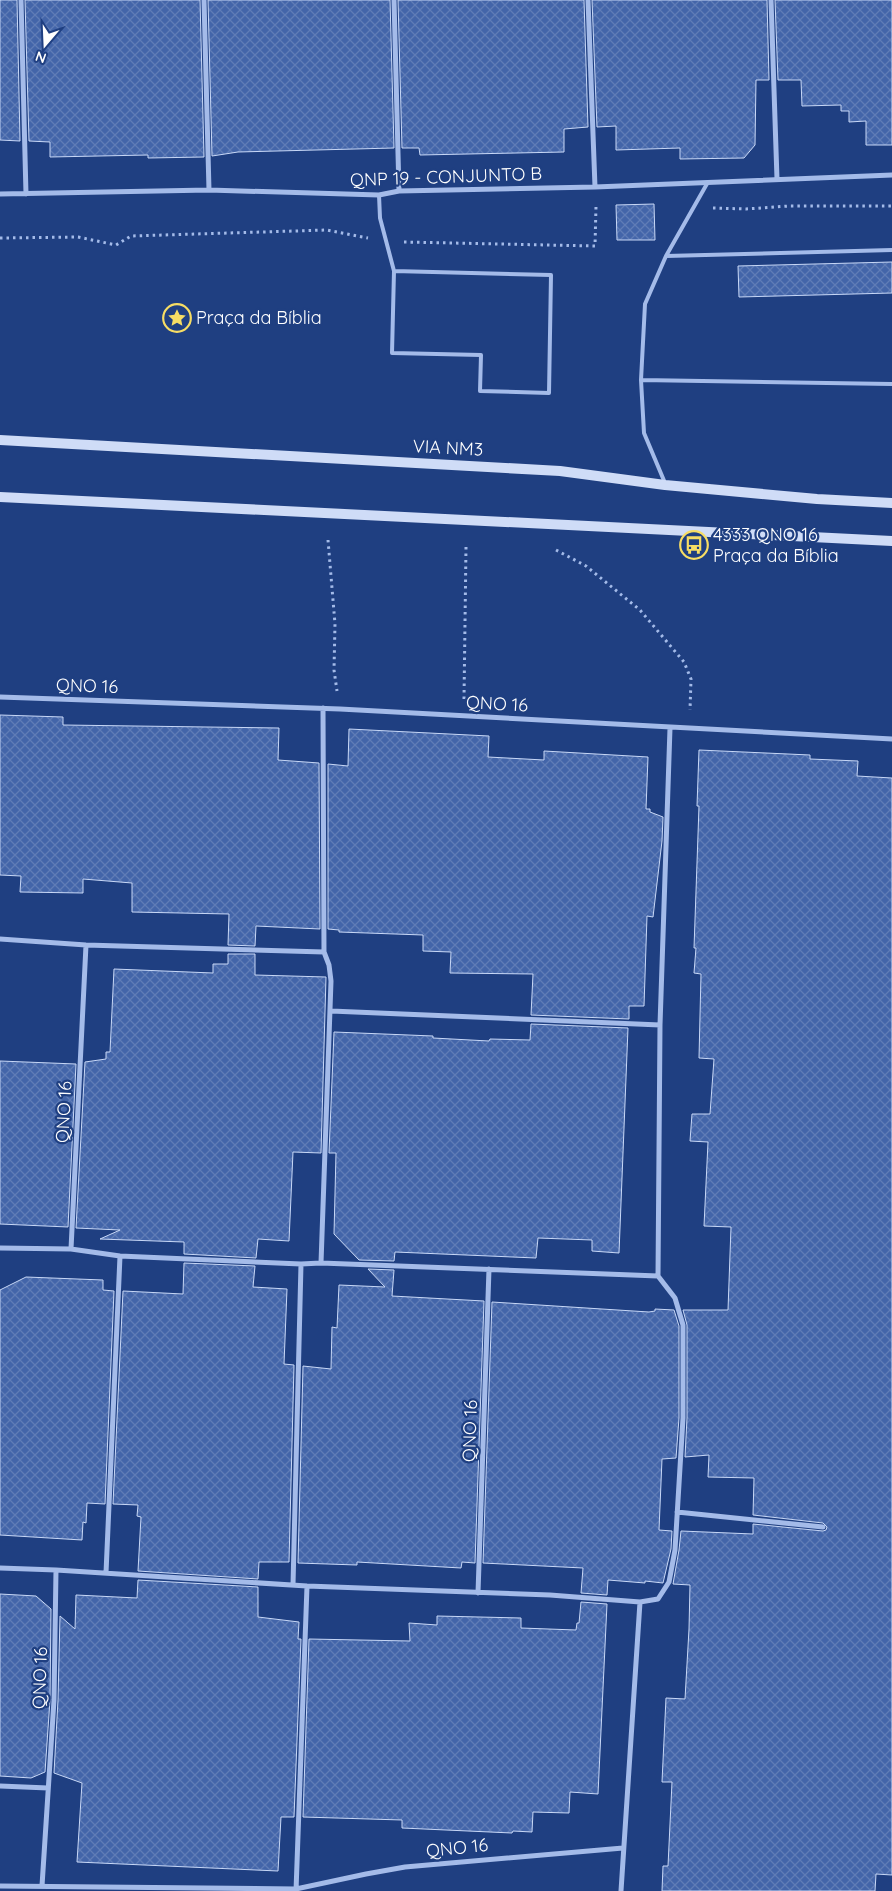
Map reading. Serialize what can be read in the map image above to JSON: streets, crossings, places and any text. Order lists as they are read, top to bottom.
{
  "streets": {
    "main road": ["VIA NM3"],
    "street": ["QNP 19 - CONJUNTO B", "QNO 16"]
  },
  "places": {
    "place": ["Praça da Bíblia"],
    "bus stop": ["4333 QNO 16 Praça da Bíblia"]
  },
  "north": "bottom"
}
